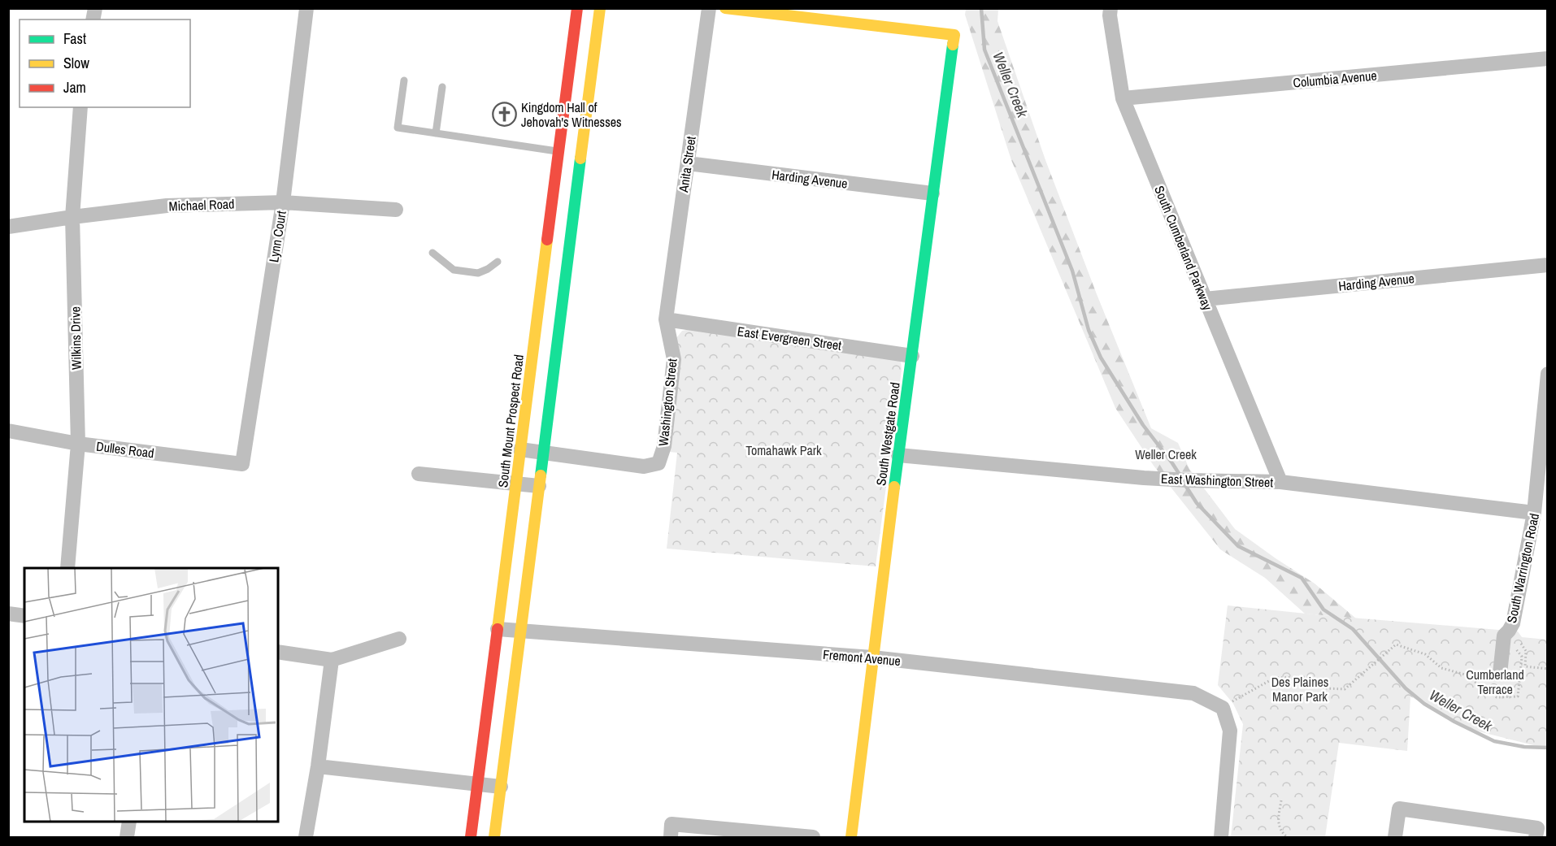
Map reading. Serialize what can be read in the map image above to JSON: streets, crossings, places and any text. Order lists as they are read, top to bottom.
{
  "streets": {
    "main road": ["South Mount Prospect Road", "South Westgate Road"],
    "street": [
      "Columbia Avenue",
      "Anita Street",
      "Harding Avenue",
      "Michael Road",
      "Lynn Court",
      "South Cumberland Parkway",
      "Wilkins Drive",
      "East Evergreen Street",
      "Washington Street",
      "Dulles Road",
      "East Washington Street",
      "South Warrington Road",
      "Fremont Avenue"
    ]
  },
  "crossings": [
    ["Columbia Avenue", "South Cumberland Parkway"],
    ["Anita Street", "Harding Avenue"],
    ["Anita Street", "East Evergreen Street"],
    ["Anita Street", "Washington Street"],
    ["Harding Avenue", "South Cumberland Parkway"],
    ["Harding Avenue", "South Westgate Road"],
    ["Michael Road", "Lynn Court"],
    ["Michael Road", "Wilkins Drive"],
    ["Lynn Court", "Dulles Road"],
    ["South Cumberland Parkway", "East Washington Street"],
    ["Wilkins Drive", "Dulles Road"],
    ["East Evergreen Street", "Washington Street"],
    ["East Evergreen Street", "South Westgate Road"],
    ["Washington Street", "South Mount Prospect Road"],
    ["South Mount Prospect Road", "Fremont Avenue"],
    ["South Westgate Road", "East Washington Street"],
    ["South Westgate Road", "Fremont Avenue"],
    ["East Washington Street", "South Warrington Road"]
  ],
  "water": ["Weller Creek"],
  "parks": [
    "Tomahawk Park",
    "Weller Creek",
    "Cumberland Terrace",
    "Des Plaines Manor Park"
  ],
  "places": {
    "church": ["Kingdom Hall of Jehovah's Witnesses"]
  },
  "legend": ["Fast", "Slow", "Jam"]
}
